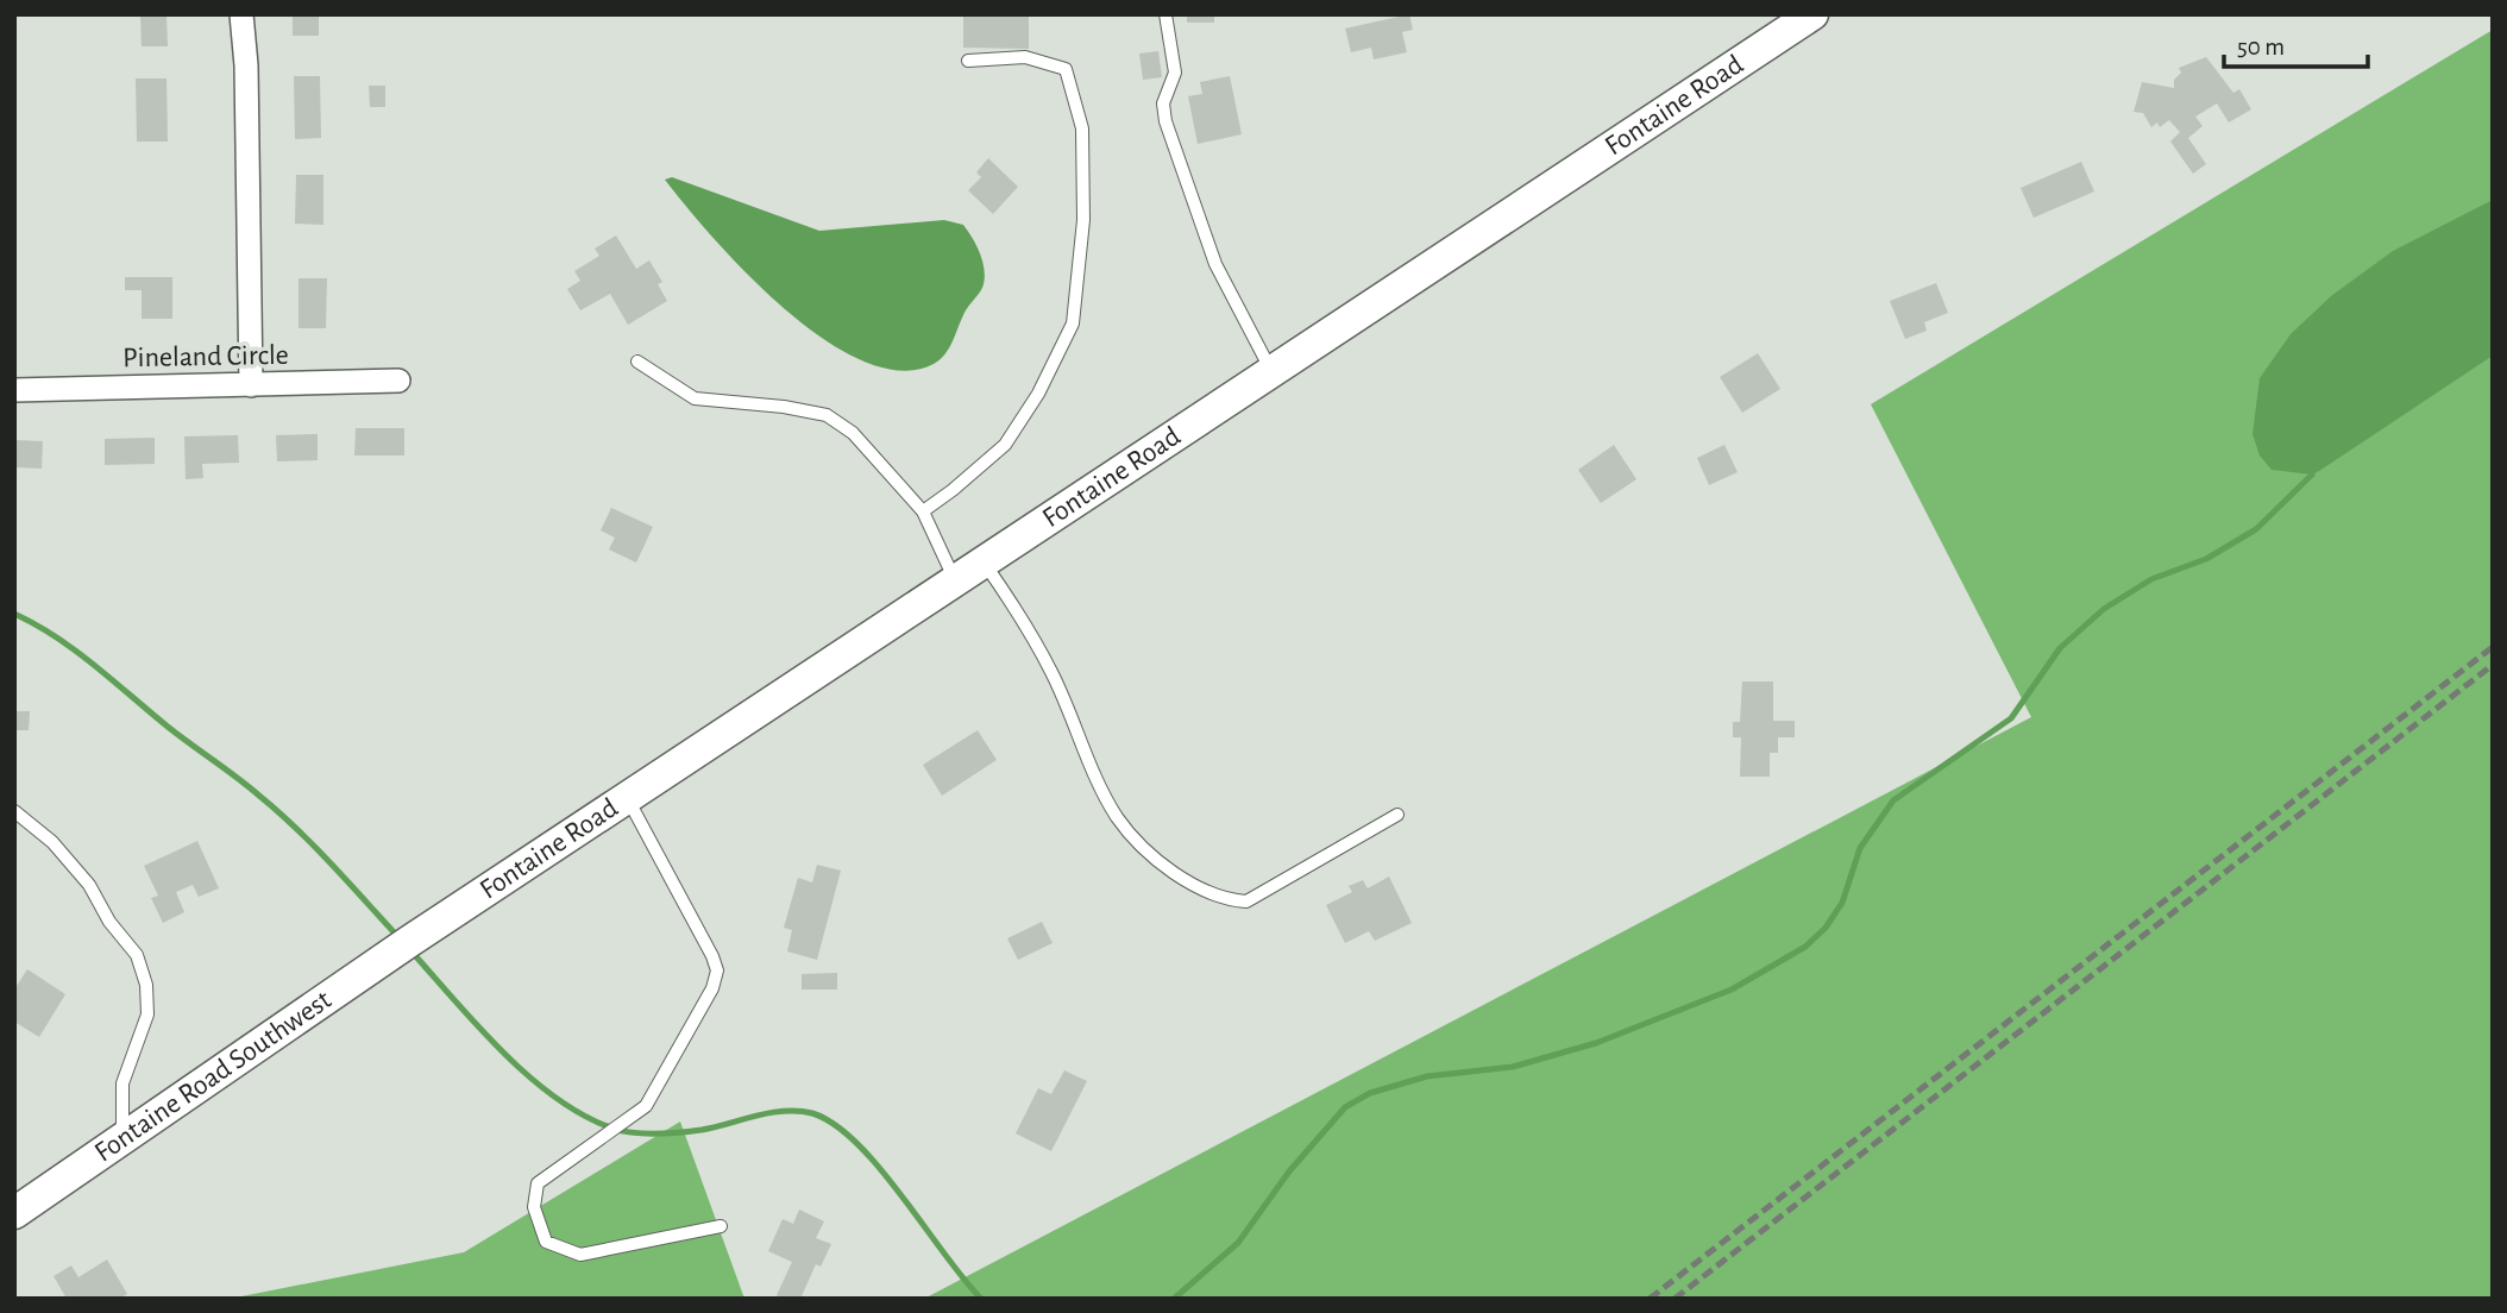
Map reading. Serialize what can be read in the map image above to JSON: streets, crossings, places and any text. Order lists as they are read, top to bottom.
{
  "streets": {
    "main road": ["Fontaine Road", "Fontaine Road Southwest"],
    "street": ["Pineland Circle"]
  },
  "crossings": [
    ["Fontaine Road", "Fontaine Road Southwest"]
  ],
  "scale_bar": "50 m"
}
